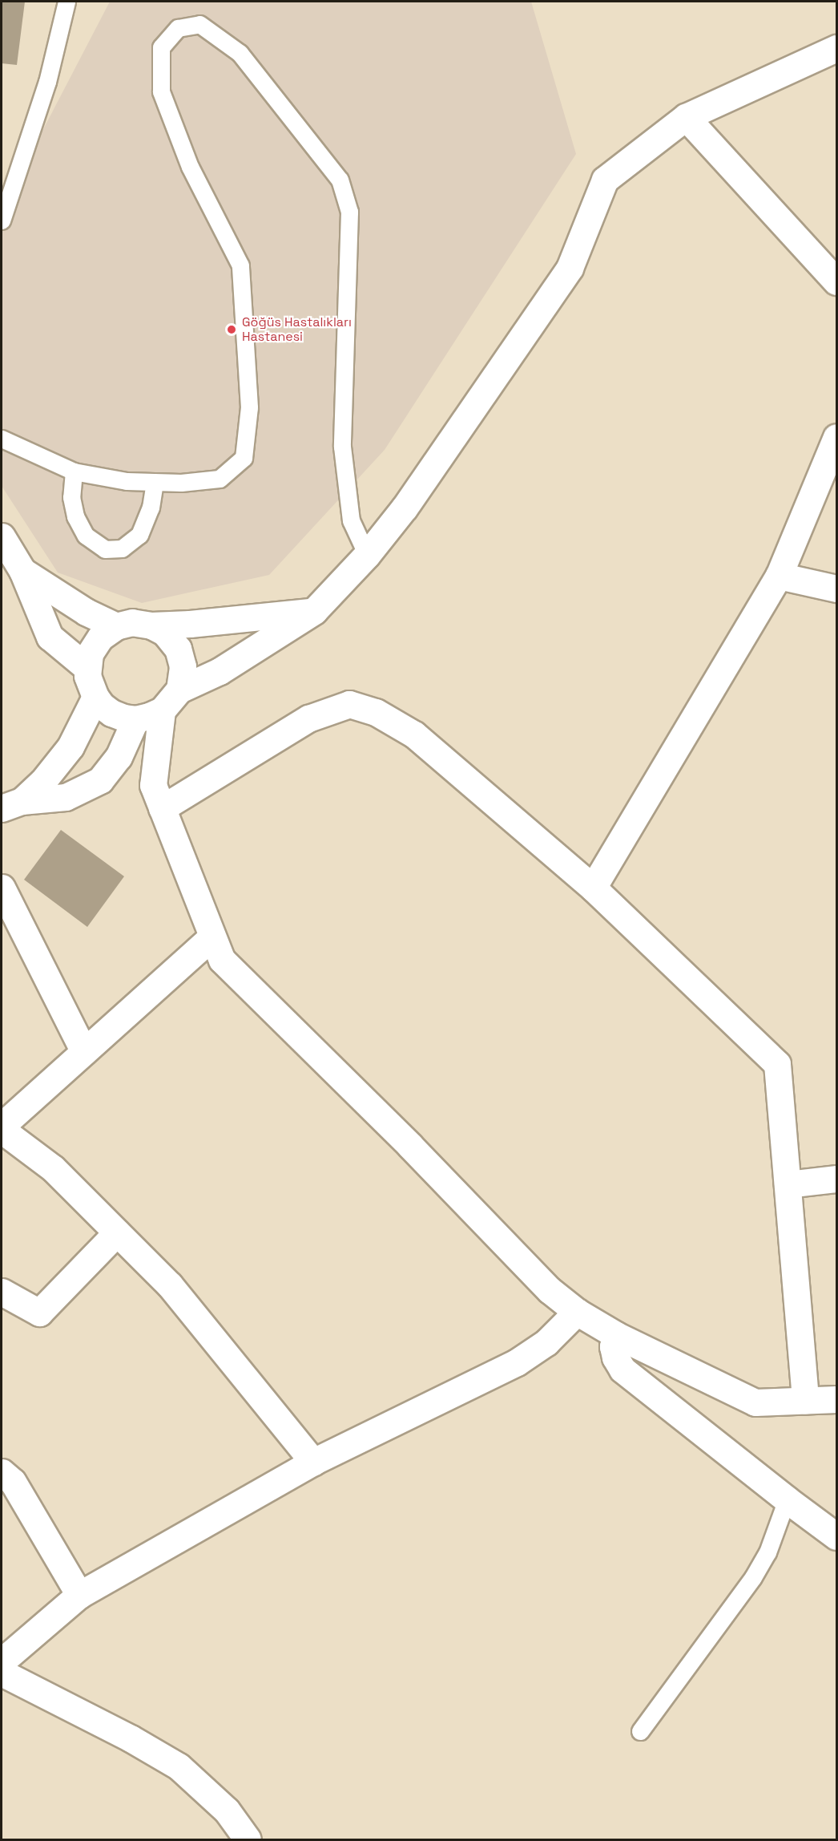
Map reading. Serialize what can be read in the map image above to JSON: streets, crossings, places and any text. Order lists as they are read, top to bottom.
{
  "places": ["Göğüs Hastalıkları Hastanesi"]
}
